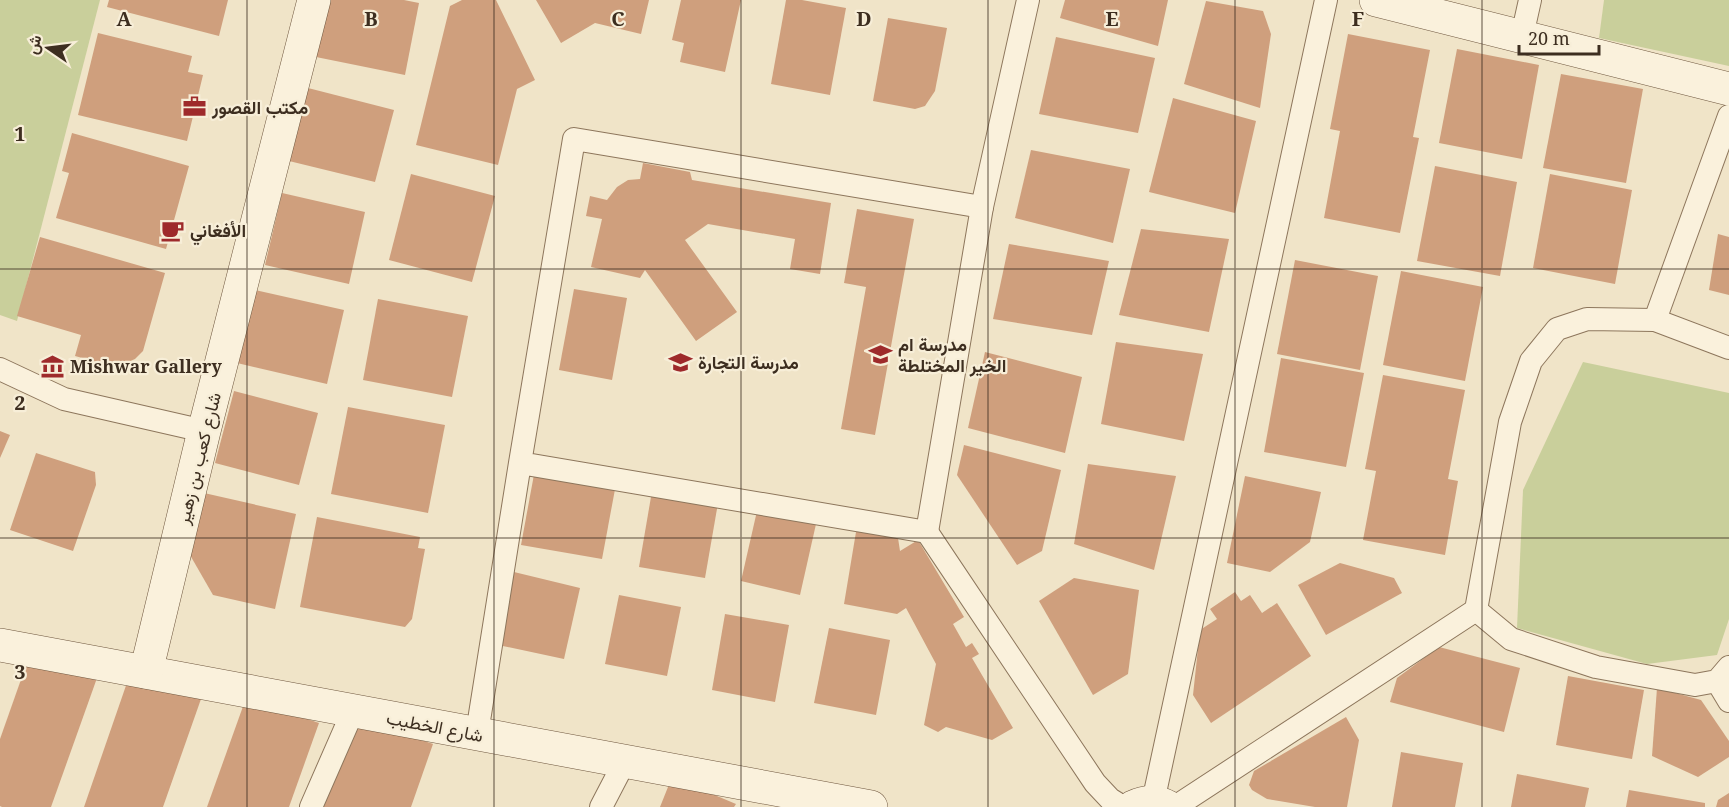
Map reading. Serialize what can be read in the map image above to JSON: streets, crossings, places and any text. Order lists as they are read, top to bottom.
{
  "streets": {
    "main road": ["شارع كعب بن زهير", "شارع الخطيب"]
  },
  "crossings": [
    ["شارع كعب بن زهير", "شارع الخطيب"]
  ],
  "places": {
    "office": ["مكتب القصور"],
    "cafe": ["الأفغاني"],
    "school or university": ["مدرسة ام الخير المختلطة", "مدرسة التجارة"],
    "museum": ["Mishwar Gallery"]
  },
  "scale_bar": "20 m",
  "north": "left",
  "grid": {
    "columns": [
      "A",
      "B",
      "C",
      "D",
      "E",
      "F"
    ],
    "rows": ["1", "2", "3"]
  }
}
